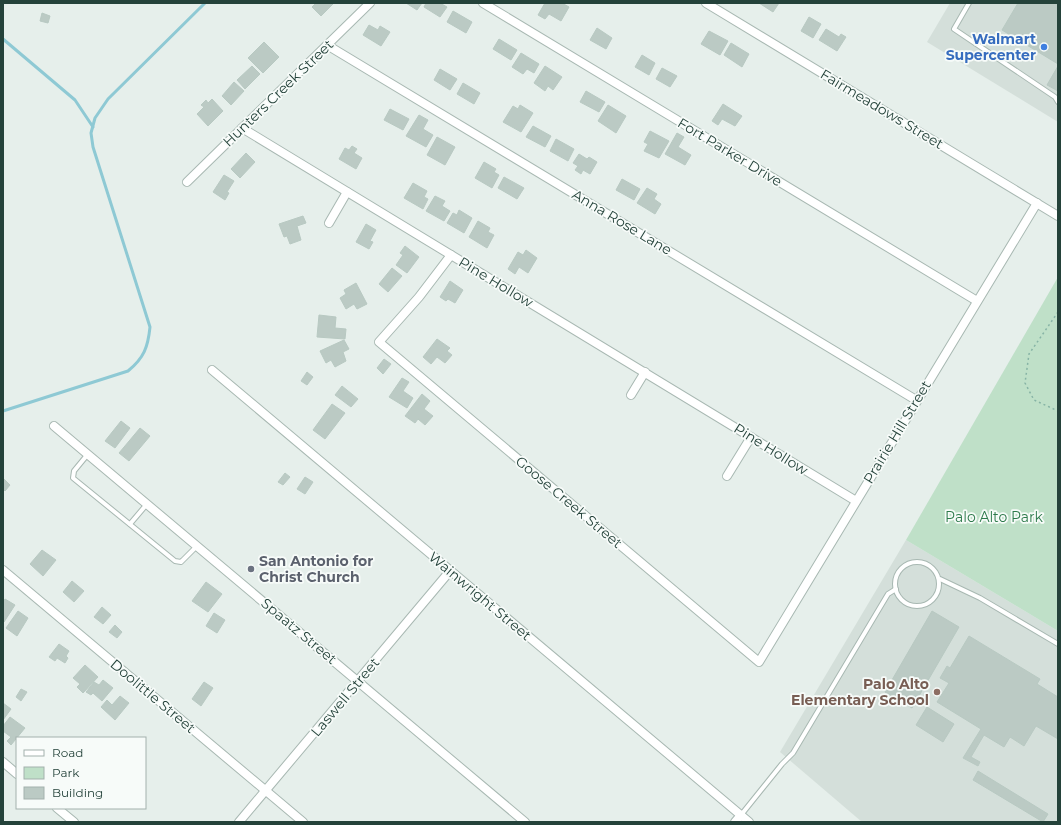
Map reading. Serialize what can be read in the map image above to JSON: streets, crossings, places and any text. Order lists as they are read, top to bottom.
{
  "streets": {
    "street": [
      "Hunters Creek Street",
      "Fairmeadows Street",
      "Fort Parker Drive",
      "Anna Rose Lane",
      "Pine Hollow",
      "Prairie Hill Street",
      "Goose Creek Street",
      "Wainwright Street",
      "Spaatz Street",
      "Doolittle Street",
      "Laswell Street"
    ]
  },
  "crossings": [
    ["Hunters Creek Street", "Anna Rose Lane"],
    ["Hunters Creek Street", "Pine Hollow"],
    ["Fairmeadows Street", "Prairie Hill Street"],
    ["Fort Parker Drive", "Prairie Hill Street"],
    ["Anna Rose Lane", "Prairie Hill Street"],
    ["Pine Hollow", "Prairie Hill Street"],
    ["Pine Hollow", "Goose Creek Street"],
    ["Prairie Hill Street", "Goose Creek Street"],
    ["Wainwright Street", "Laswell Street"],
    ["Spaatz Street", "Laswell Street"],
    ["Doolittle Street", "Laswell Street"]
  ],
  "parks": ["Palo Alto Park"],
  "places": ["Walmart Supercenter", "San Antonio for Christ Church", "Palo Alto Elementary School"],
  "legend": ["Road", "Park", "Building"]
}
